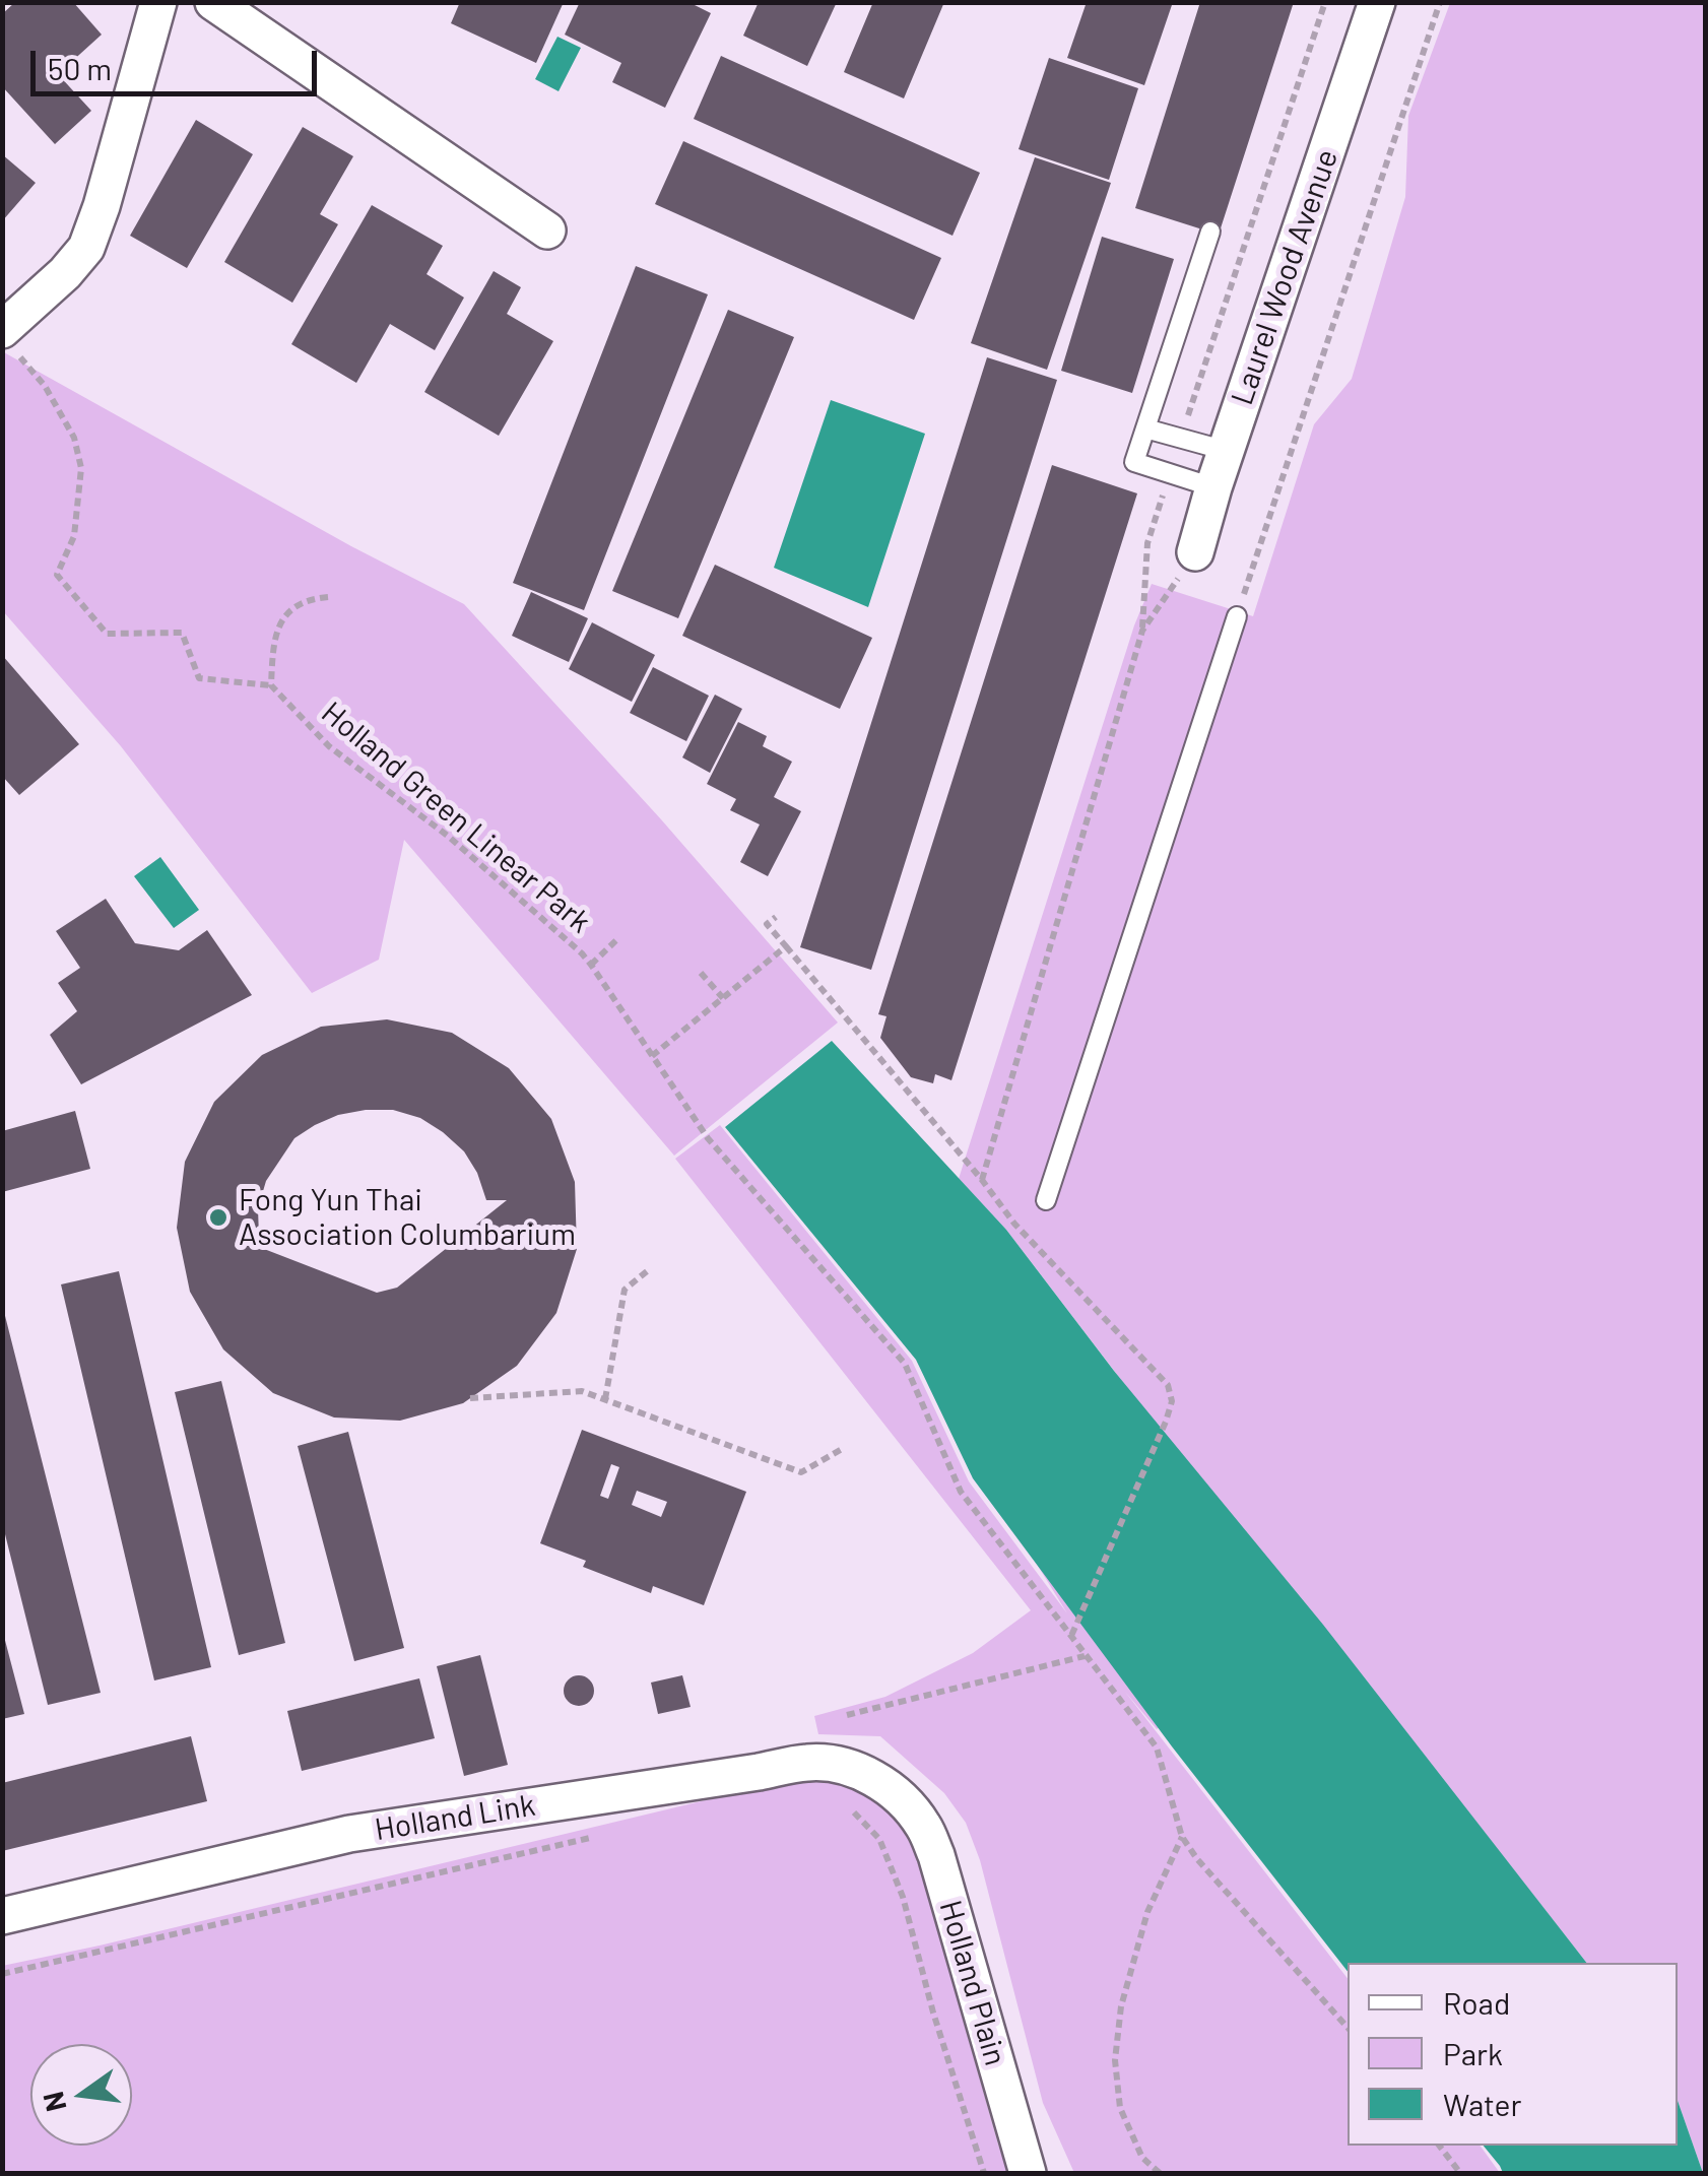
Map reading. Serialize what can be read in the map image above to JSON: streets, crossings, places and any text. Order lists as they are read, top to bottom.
{
  "streets": {
    "street": ["Laurel Wood Avenue", "Holland Link", "Holland Plain"],
    "path": ["Holland Green Linear Park"]
  },
  "crossings": [
    ["Holland Link", "Holland Plain"]
  ],
  "places": ["Fong Yun Thai Association Columbarium"],
  "legend": ["Road", "Park", "Water"],
  "scale_bar": "50 m",
  "north": "left"
}
